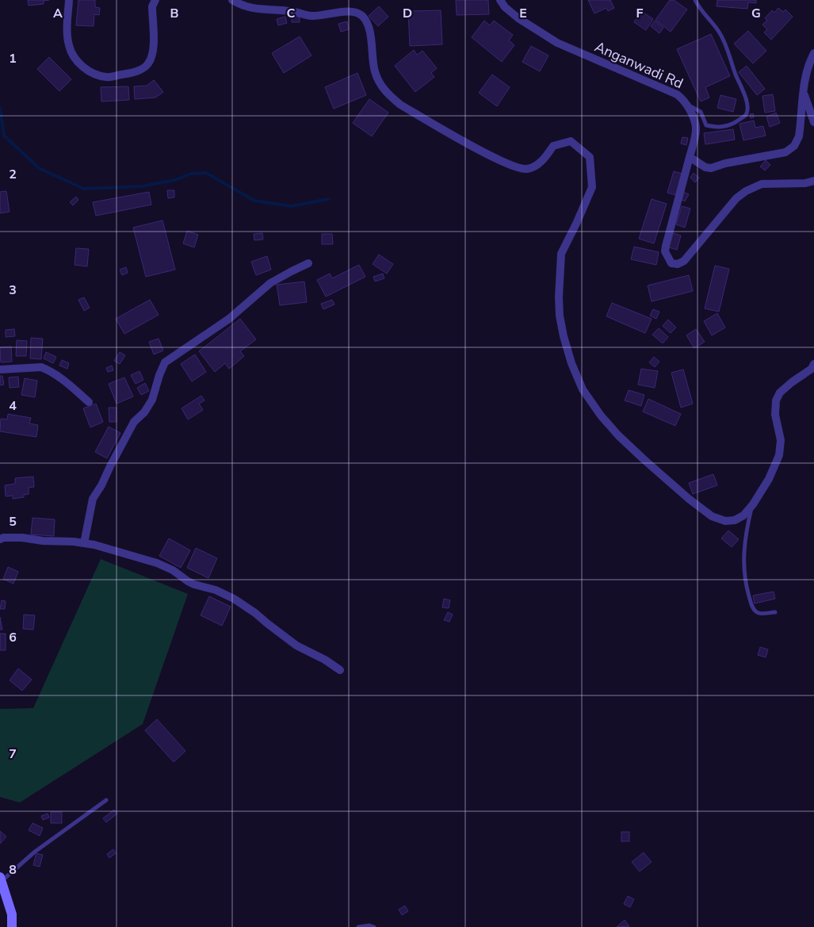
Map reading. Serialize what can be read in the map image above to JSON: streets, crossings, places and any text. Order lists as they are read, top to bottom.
{
  "streets": {
    "street": ["Anganwadi Rd"]
  },
  "grid": {
    "columns": [
      "A",
      "B",
      "C",
      "D",
      "E",
      "F",
      "G"
    ],
    "rows": [
      "1",
      "2",
      "3",
      "4",
      "5",
      "6",
      "7",
      "8"
    ]
  }
}
